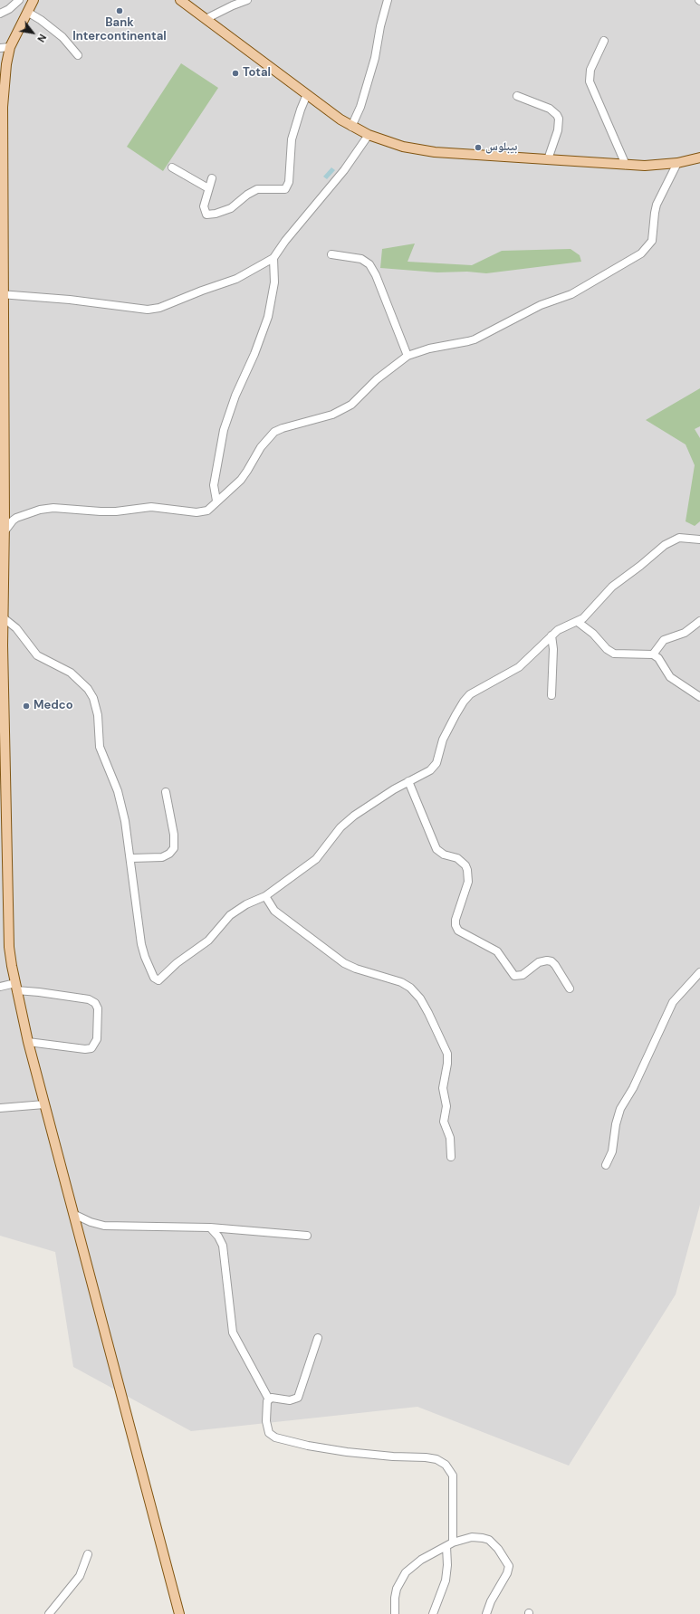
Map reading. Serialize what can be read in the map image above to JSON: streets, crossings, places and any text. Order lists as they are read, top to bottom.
{
  "places": [
    "Bank Intercontinental",
    "Total",
    "بيبلوس",
    "Medco"
  ],
  "north": "bottom right"
}
